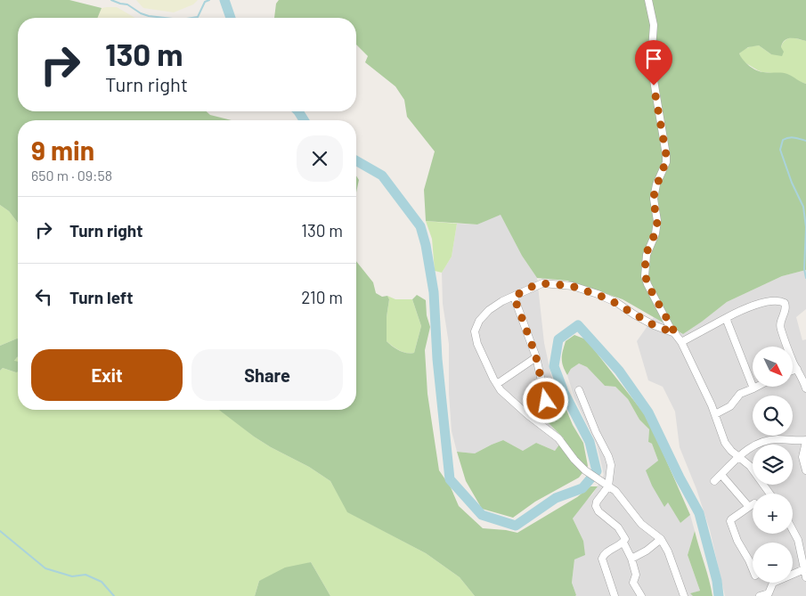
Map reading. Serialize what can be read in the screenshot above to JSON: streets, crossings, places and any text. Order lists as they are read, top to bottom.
{
  "north": "bottom right",
  "page": {
    "turn": ["130 m", "Turn right"],
    "heading": ["9 min", "650 m · 09:58"],
    "list": [
      {
        "name": "Turn right",
        "value": "130 m"
      },
      {
        "name": "Turn left",
        "value": "210 m"
      }
    ],
    "buttons": ["Exit", "Share"],
    "map_buttons": ["+", "−"]
  }
}
